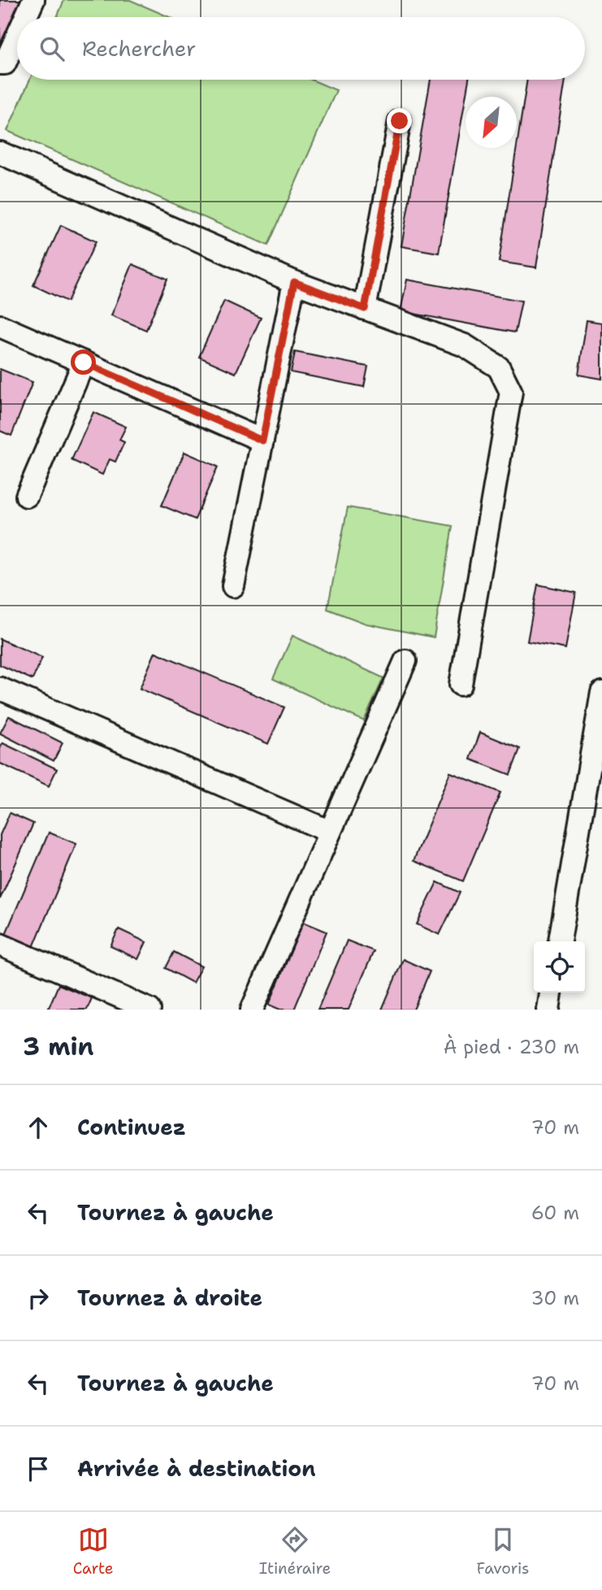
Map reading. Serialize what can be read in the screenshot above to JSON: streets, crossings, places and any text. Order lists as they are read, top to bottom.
{
  "north": "bottom left",
  "page": {
    "search": "Rechercher",
    "heading": ["3 min", "À pied · 230 m"],
    "list": [
      ["Continuez", "70 m"],
      ["Tournez à gauche", "60 m"],
      ["Tournez à droite", "30 m"],
      ["Tournez à gauche", "70 m"],
      "Arrivée à destination"
    ],
    "nav": ["Carte", "Itinéraire", "Favoris"]
  }
}
